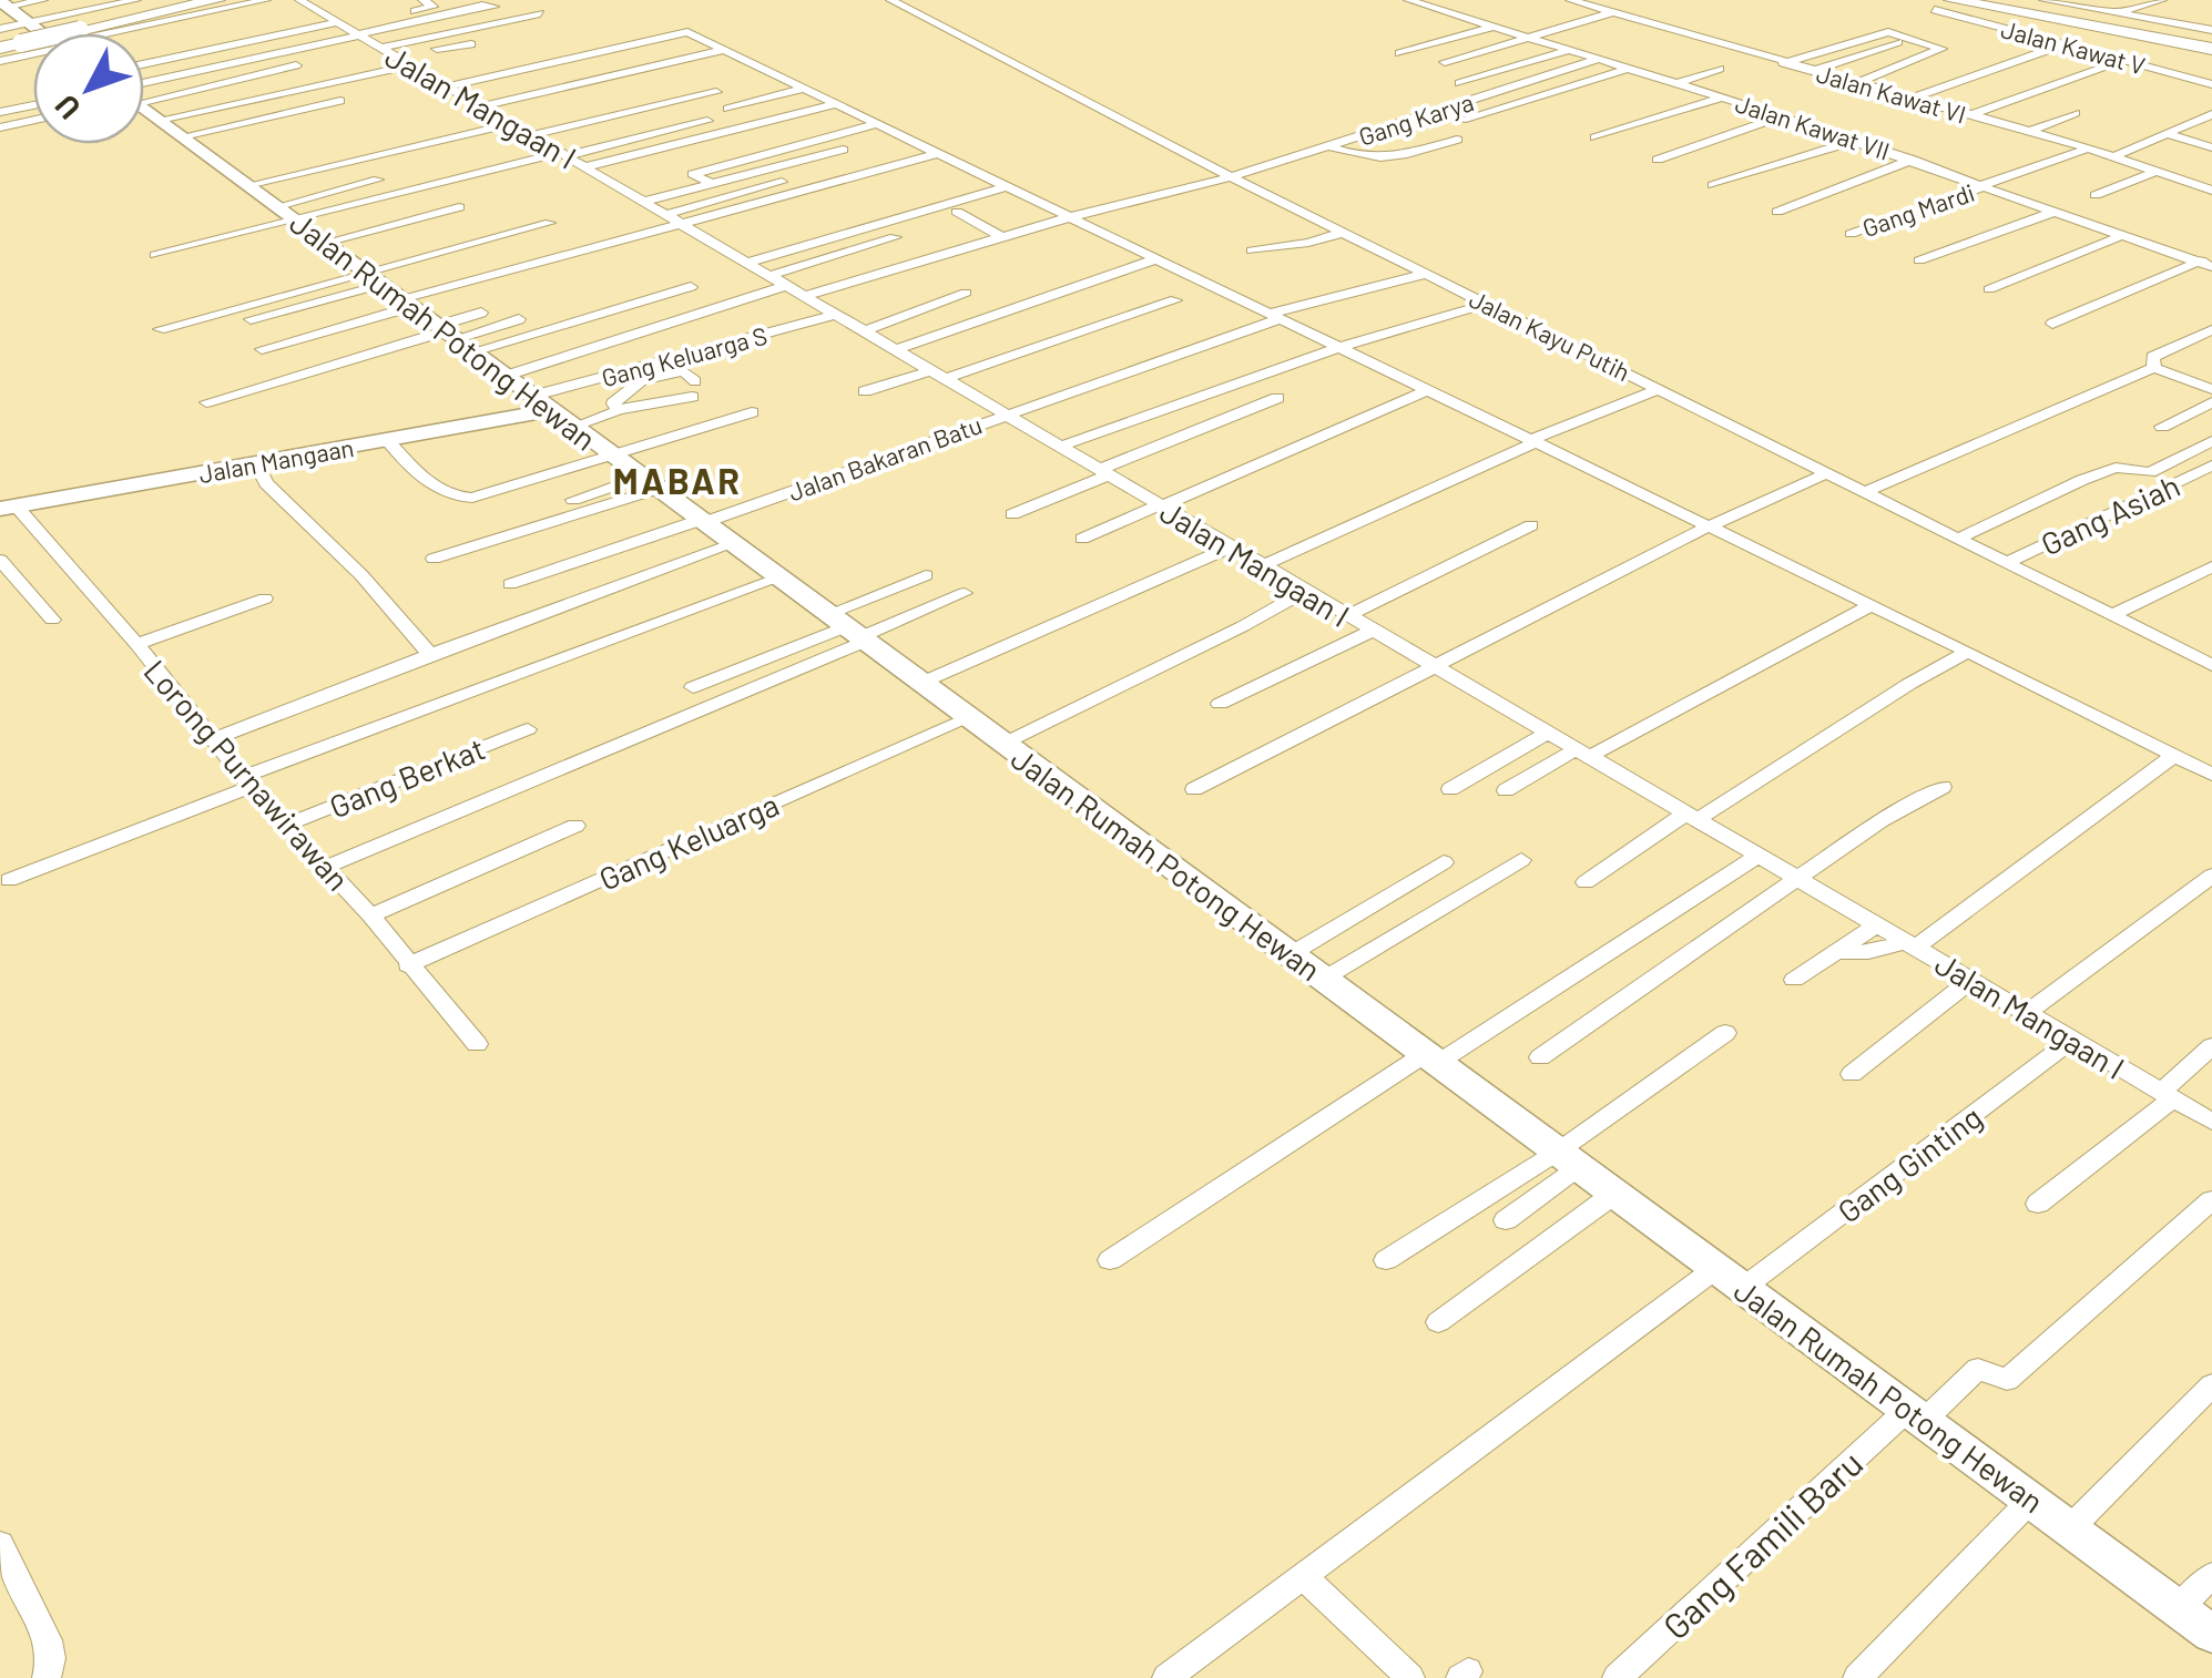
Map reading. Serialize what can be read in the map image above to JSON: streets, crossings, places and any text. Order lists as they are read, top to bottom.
{
  "streets": {
    "street": [
      "Jalan Kawat V",
      "Jalan Kawat VI",
      "Jalan Mangaan I",
      "Gang Karya",
      "Jalan Kawat VII",
      "Gang Mardi",
      "Jalan Rumah Potong Hewan",
      "Jalan Kayu Putih",
      "Gang Keluarga S",
      "Jalan Bakaran Batu",
      "Jalan Mangaan",
      "Gang Asiah",
      "Lorong Purnawirawan",
      "Gang Berkat",
      "Gang Keluarga",
      "Gang Ginting",
      "Gang Famili Baru"
    ]
  },
  "crossings": [
    ["Jalan Kawat VI", "Gang Mardi"],
    ["Jalan Mangaan I", "Gang Karya"],
    ["Jalan Mangaan I", "Gang Keluarga S"],
    ["Jalan Mangaan I", "Jalan Bakaran Batu"],
    ["Jalan Mangaan I", "Gang Ginting"],
    ["Gang Karya", "Jalan Kawat VII"],
    ["Gang Karya", "Jalan Kayu Putih"],
    ["Jalan Kawat VII", "Gang Mardi"],
    ["Jalan Rumah Potong Hewan", "Gang Keluarga S"],
    ["Jalan Rumah Potong Hewan", "Jalan Bakaran Batu"],
    ["Jalan Rumah Potong Hewan", "Jalan Mangaan"],
    ["Jalan Rumah Potong Hewan", "Gang Keluarga"],
    ["Jalan Rumah Potong Hewan", "Gang Ginting"],
    ["Jalan Rumah Potong Hewan", "Gang Famili Baru"],
    ["Jalan Kayu Putih", "Jalan Bakaran Batu"],
    ["Jalan Kayu Putih", "Gang Asiah"],
    ["Gang Keluarga S", "Jalan Mangaan"],
    ["Jalan Mangaan", "Lorong Purnawirawan"],
    ["Lorong Purnawirawan", "Gang Berkat"],
    ["Lorong Purnawirawan", "Gang Keluarga"]
  ],
  "districts": ["MABAR"],
  "north": "bottom left"
}
